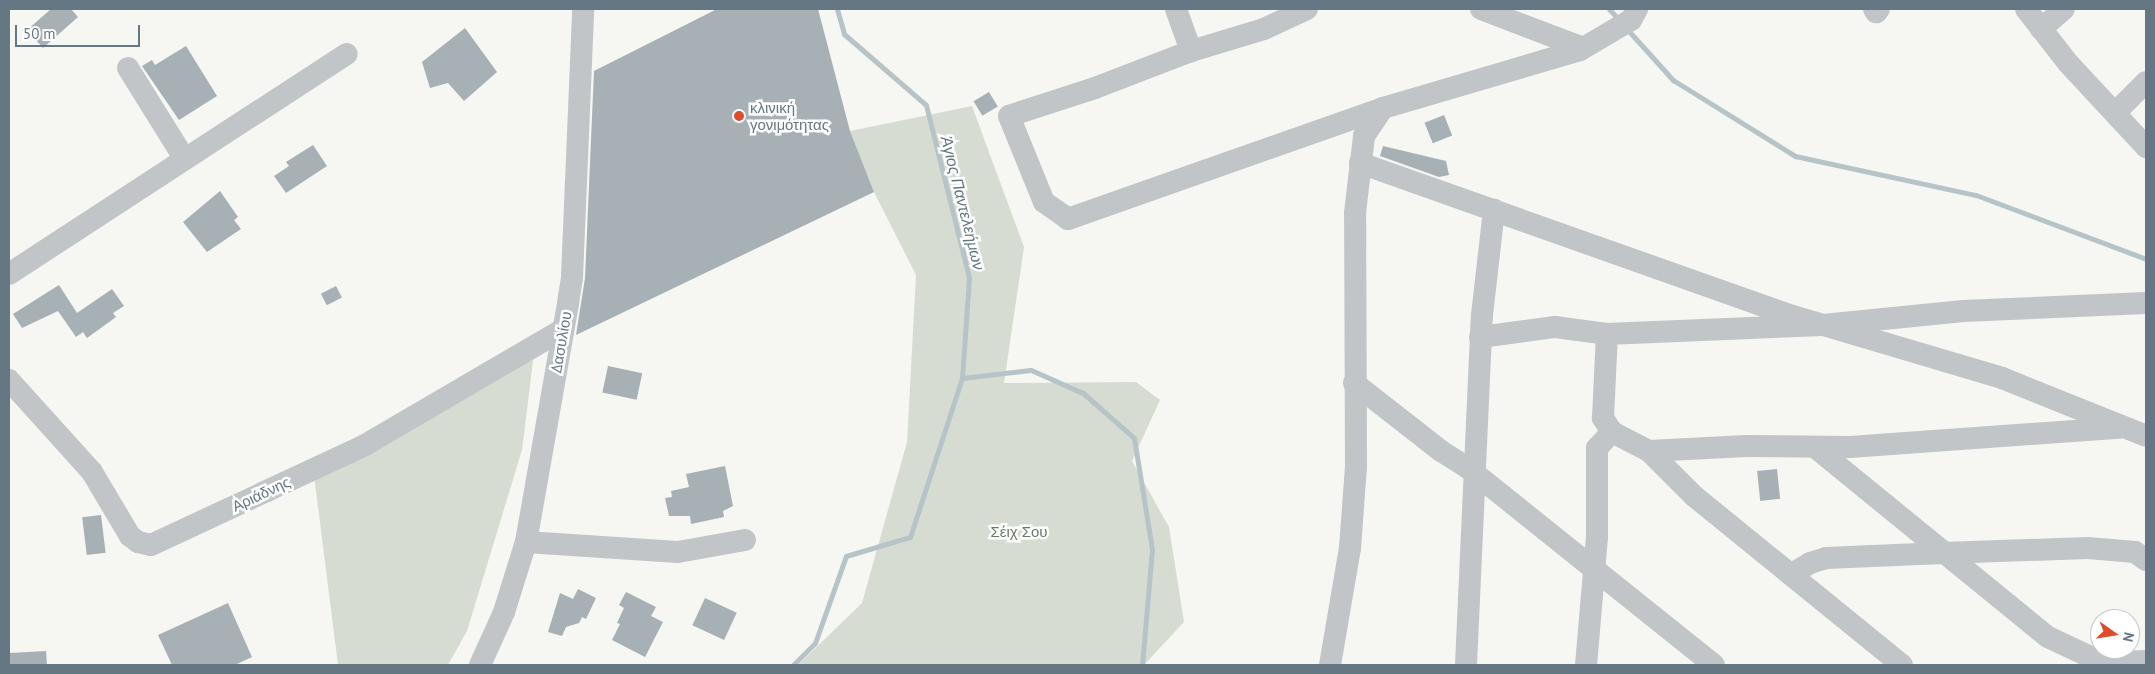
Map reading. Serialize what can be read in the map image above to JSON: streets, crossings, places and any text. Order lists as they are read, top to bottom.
{
  "streets": {
    "street": ["Δασυλίου", "Αριάδνης"]
  },
  "crossings": [
    ["Δασυλίου", "Αριάδνης"]
  ],
  "water": ["Άγιος Παντελεήμων"],
  "parks": ["Σέιχ Σου"],
  "places": ["κλινική γονιμότητας"],
  "scale_bar": "50 m",
  "north": "right"
}
